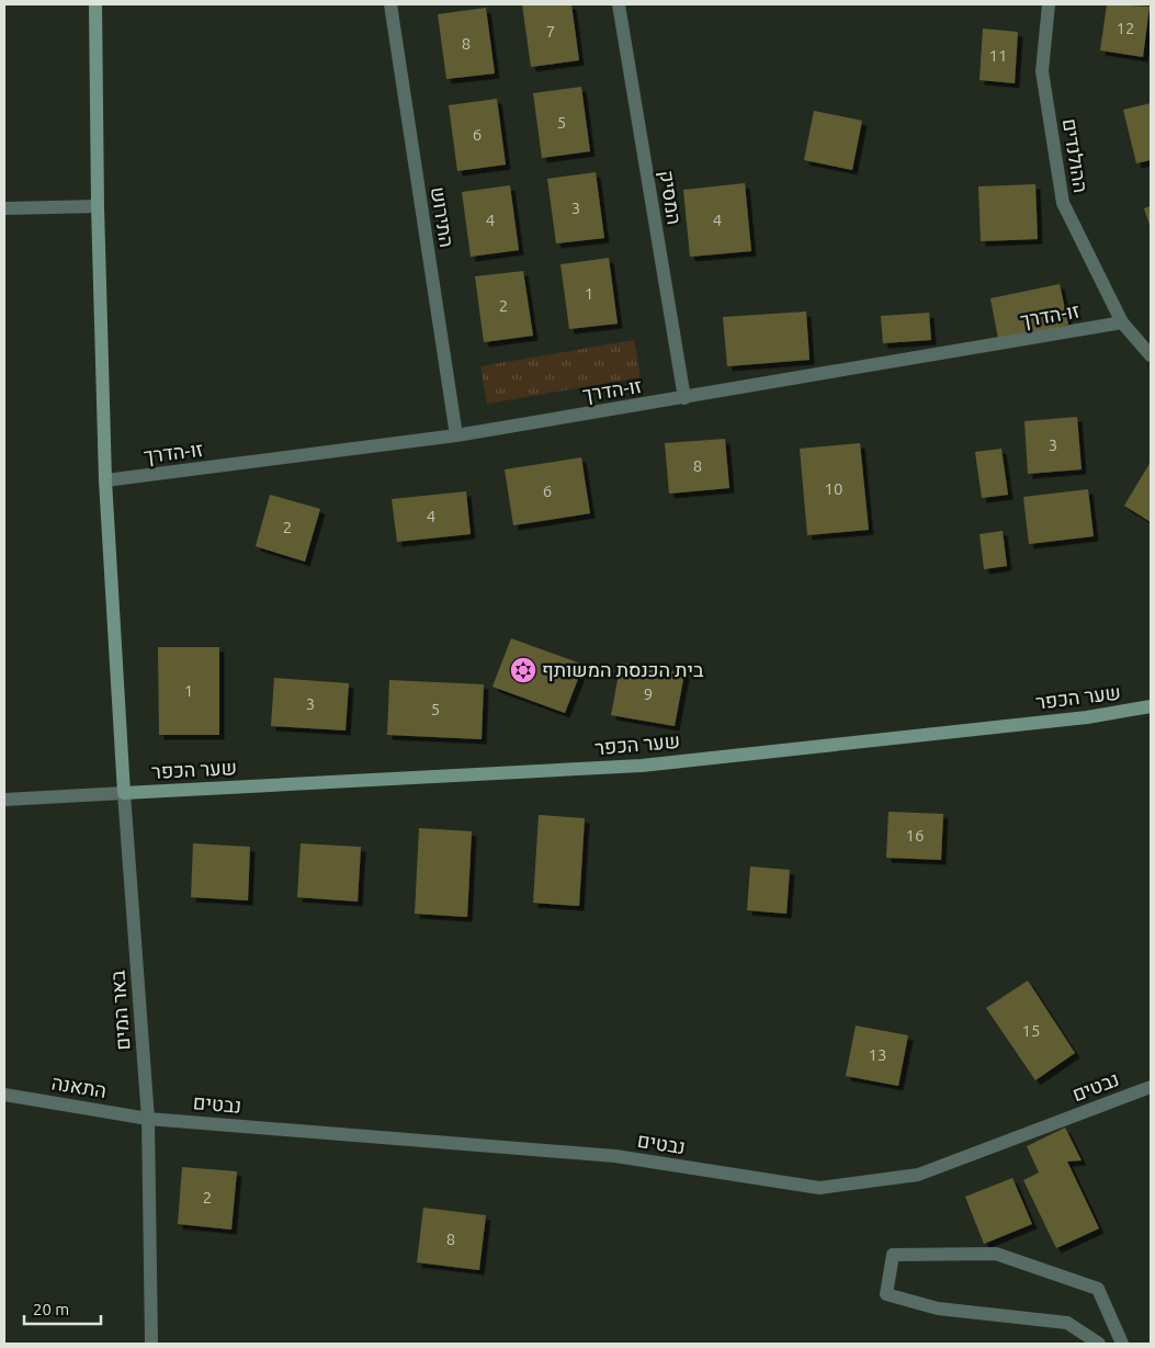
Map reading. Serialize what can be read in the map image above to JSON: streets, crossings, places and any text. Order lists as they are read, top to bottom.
{
  "streets": {
    "main road": ["שער הכפר"],
    "street": [
      "ההולנדים",
      "המסיק",
      "התירוש",
      "זו-הדרך",
      "באר המים",
      "התאנה",
      "נבטים"
    ]
  },
  "crossings": [
    ["ההולנדים", "זו-הדרך"],
    ["המסיק", "זו-הדרך"],
    ["התירוש", "זו-הדרך"],
    ["שער הכפר", "באר המים"],
    ["באר המים", "התאנה"],
    ["באר המים", "נבטים"],
    ["התאנה", "נבטים"]
  ],
  "places": {
    "synagogue": ["בית הכנסת המשותף"]
  },
  "house_numbers": [
    "12",
    "7",
    "8",
    "11",
    "5",
    "6",
    "3",
    "4",
    "4",
    "1",
    "2",
    "3",
    "8",
    "10",
    "6",
    "4",
    "2",
    "1",
    "9",
    "3",
    "5",
    "16",
    "15",
    "13",
    "2",
    "8"
  ],
  "scale_bar": "20 m"
}
